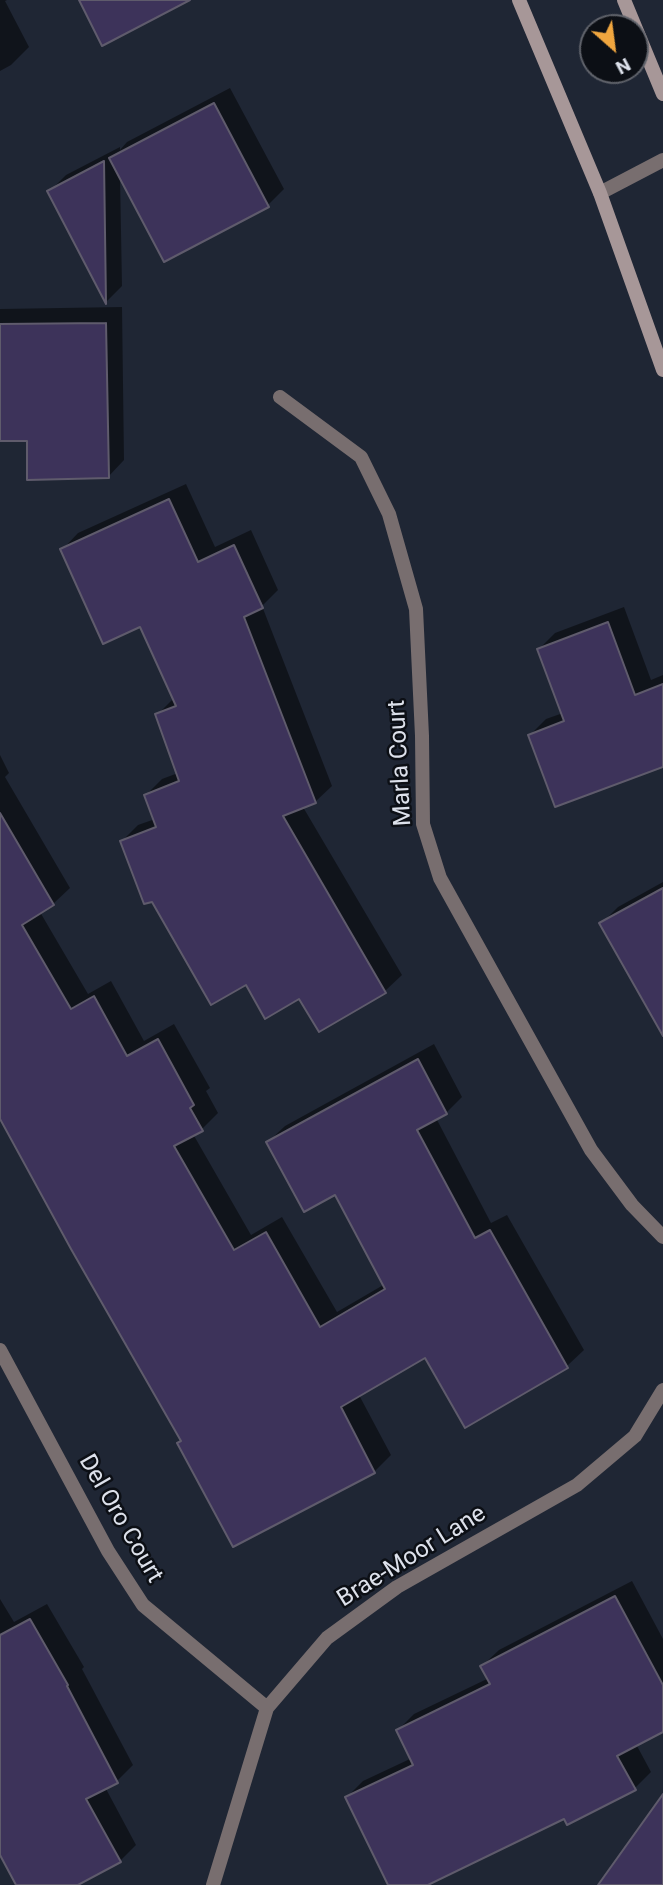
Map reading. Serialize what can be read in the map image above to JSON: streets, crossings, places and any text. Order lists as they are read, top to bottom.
{
  "streets": {
    "street": ["Marla Court", "Del Oro Court", "Brae-Moor Lane"]
  },
  "crossings": [
    ["Del Oro Court", "Brae-Moor Lane"]
  ],
  "north": "bottom right"
}
